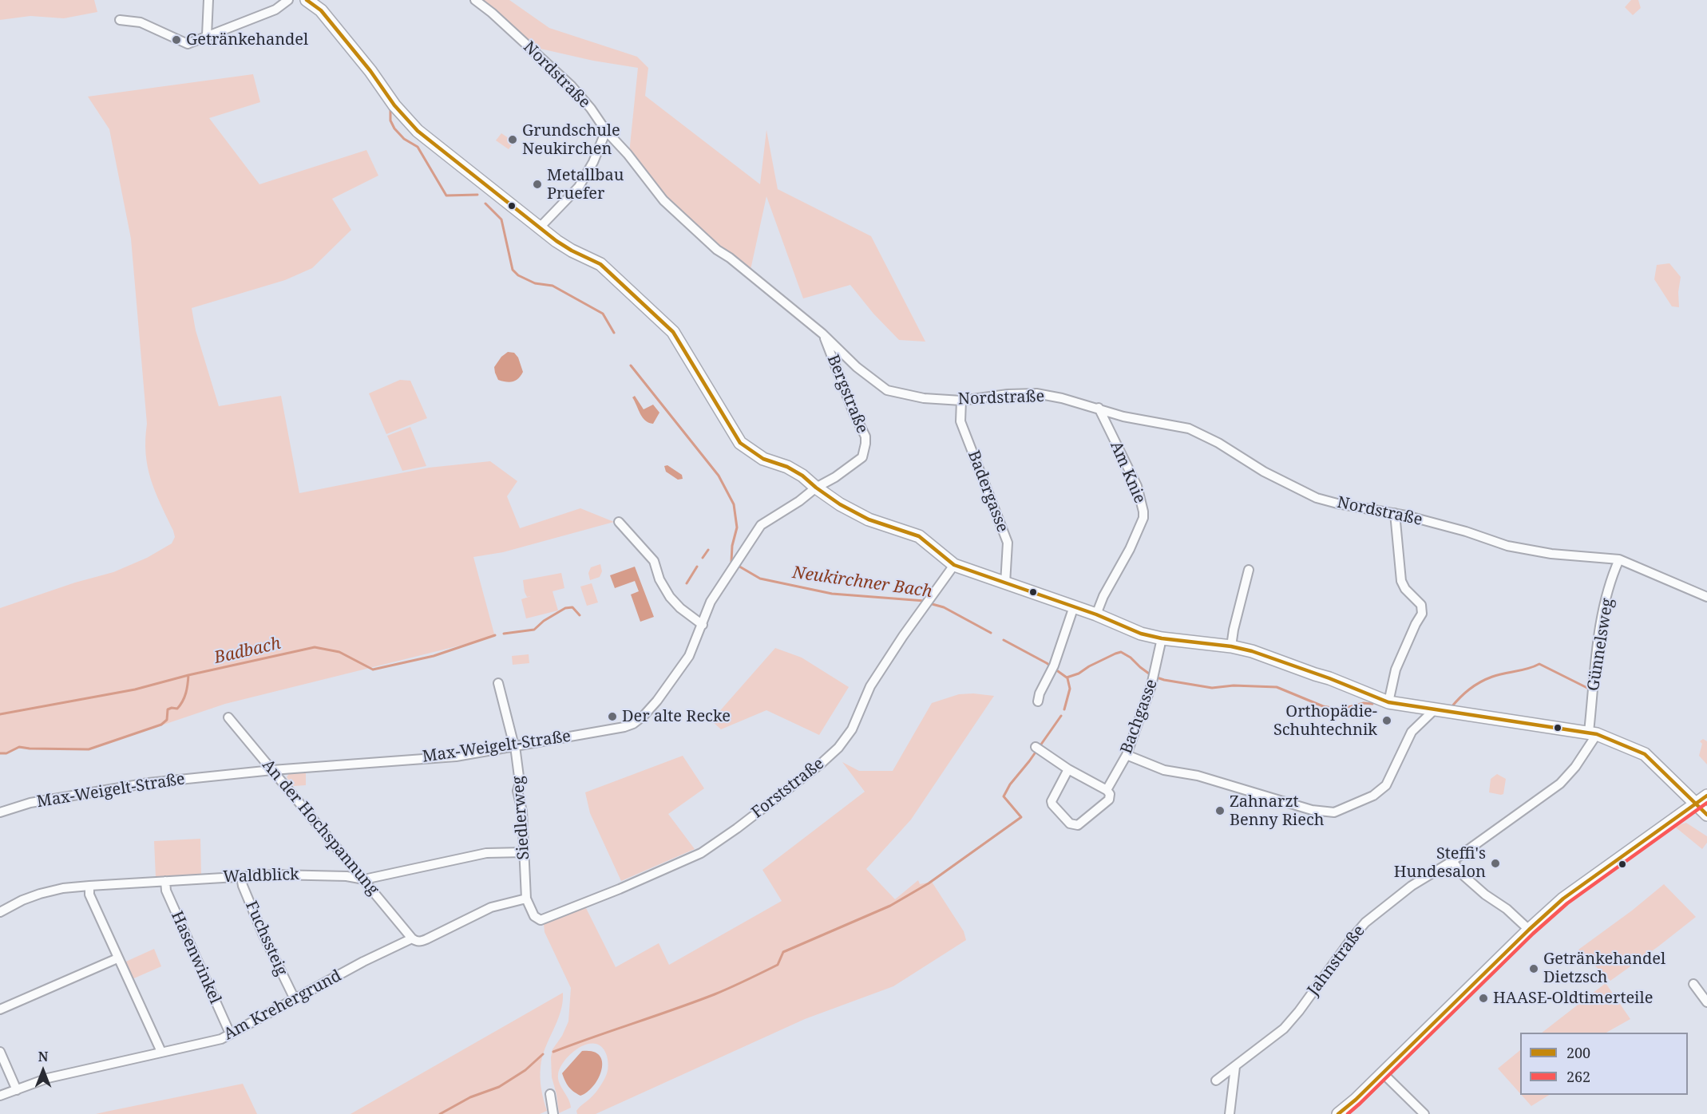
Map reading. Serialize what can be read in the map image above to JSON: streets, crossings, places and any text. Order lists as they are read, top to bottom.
{
  "streets": {
    "street": [
      "Nordstraße",
      "Bergstraße",
      "Am Knie",
      "Badergasse",
      "Günnelsweg",
      "Bachgasse",
      "Max-Weigelt-Straße",
      "Forststraße",
      "Siedlerweg",
      "An der Hochspannung",
      "Waldblick",
      "Fuchssteig",
      "Hasenwinkel",
      "Jahnstraße",
      "Am Krehergrund"
    ]
  },
  "crossings": [
    ["Nordstraße", "Bergstraße"],
    ["Nordstraße", "Am Knie"],
    ["Nordstraße", "Badergasse"],
    ["Nordstraße", "Günnelsweg"],
    ["Bergstraße", "Max-Weigelt-Straße"],
    ["Günnelsweg", "Jahnstraße"],
    ["Max-Weigelt-Straße", "Siedlerweg"],
    ["Max-Weigelt-Straße", "An der Hochspannung"],
    ["Forststraße", "Siedlerweg"],
    ["Siedlerweg", "Waldblick"],
    ["Siedlerweg", "Am Krehergrund"],
    ["An der Hochspannung", "Waldblick"],
    ["An der Hochspannung", "Am Krehergrund"],
    ["Waldblick", "Fuchssteig"],
    ["Waldblick", "Hasenwinkel"],
    ["Fuchssteig", "Am Krehergrund"],
    ["Hasenwinkel", "Am Krehergrund"]
  ],
  "water": ["Neukirchner Bach", "Badbach"],
  "places": [
    "Getränkehandel",
    "Grundschule Neukirchen",
    "Metallbau Pruefer",
    "Der alte Recke",
    "Orthopädie- Schuhtechnik",
    "Zahnarzt Benny Riech",
    "Steffi's Hundesalon",
    "Getränkehandel Dietzsch",
    "HAASE-Oldtimerteile"
  ],
  "lines": ["transit line 200", "transit line 262"],
  "legend": ["200", "262"],
  "north": "top"
}
